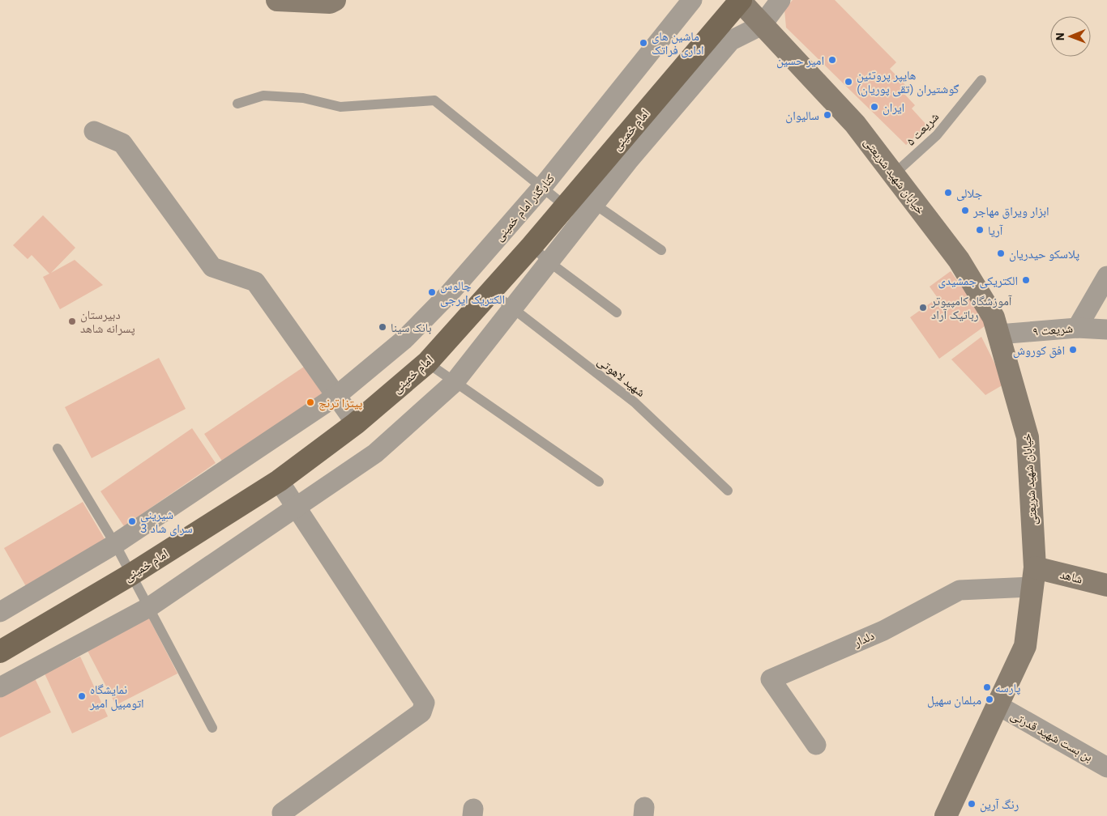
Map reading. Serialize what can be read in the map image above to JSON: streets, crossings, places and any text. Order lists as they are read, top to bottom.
{
  "streets": {
    "main road": ["امام خمینی"],
    "street": [
      "خیابان شهید شریعتی",
      "کنارگذر امام خمینی",
      "شریعت ۹",
      "شاهد",
      "دلدار",
      "بن بست شهید قدرتی"
    ],
    "lane": ["شریعت ۵", "شهید لاهوتی"]
  },
  "crossings": [
    ["شریعت ۵", "خیابان شهید شریعتی"],
    ["امام خمینی", "خیابان شهید شریعتی"],
    ["امام خمینی", "شهید لاهوتی"],
    ["خیابان شهید شریعتی", "شریعت ۹"],
    ["خیابان شهید شریعتی", "شاهد"],
    ["خیابان شهید شریعتی", "دلدار"],
    ["خیابان شهید شریعتی", "بن بست شهید قدرتی"],
    ["شاهد", "دلدار"]
  ],
  "places": [
    "ماشین های اداری فراتک",
    "امیر حسین",
    "هایپر پروتئین گوشتیران (تقی پوریان)",
    "ایران",
    "سالیوان",
    "جلالی",
    "ابزار ویراق مهاجر",
    "آریا",
    "پلاسکو حیدریان",
    "الکتریکی جمشیدی",
    "چالوس الکتریک ایرجی",
    "آموزشگاه کامپیوتر رباتیک آراد",
    "دبیرستان پسرانه شاهد",
    "بانک سینا",
    "افق کوروش",
    "پیتزا ترنج",
    "شیرینی سرای شاد 3",
    "پارسه",
    "نمایشگاه اتومبیل امیر",
    "مبلمان سهیل",
    "رنگ آرین"
  ],
  "north": "left"
}
